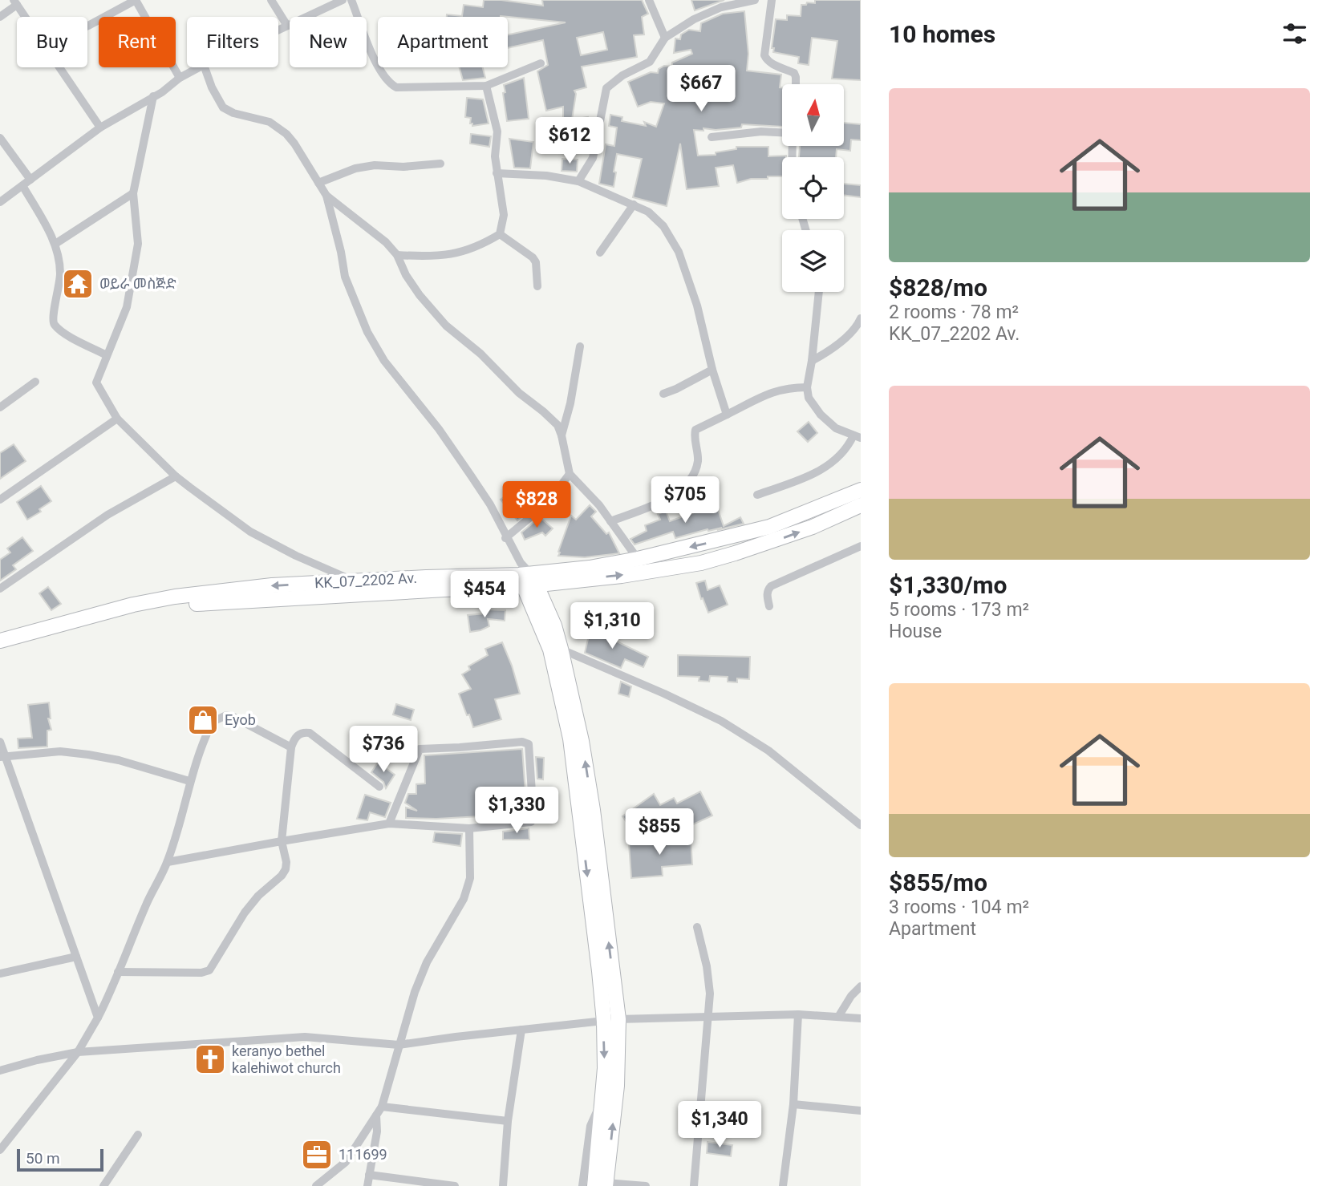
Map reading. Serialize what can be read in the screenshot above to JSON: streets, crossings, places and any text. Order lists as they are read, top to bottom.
{
  "streets": {
    "main road": ["KK_07_2202 Av."]
  },
  "places": {
    "temple": ["ወይራ መስጅድ"],
    "shop": ["Eyob"],
    "church": ["keranyo bethel kalehiwot church"],
    "office": ["111699"]
  },
  "scale_bar": "50 m",
  "north": "top",
  "page": {
    "heading": "10 homes",
    "chip": [
      "Buy",
      "Rent",
      "Filters",
      "New",
      "Apartment"
    ],
    "price": [
      "$667",
      "$612",
      "$705",
      "$828",
      "$454",
      "$1,310",
      "$736",
      "$1,330",
      "$855",
      "$1,340"
    ],
    "list": [
      {
        "name": "$828/mo",
        "note": "2 rooms · 78 m² · KK_07_2202 Av."
      },
      {
        "name": "$1,330/mo",
        "note": "5 rooms · 173 m² · House"
      },
      {
        "name": "$855/mo",
        "note": "3 rooms · 104 m² · Apartment"
      }
    ],
    "scale": "50 m"
  }
}
